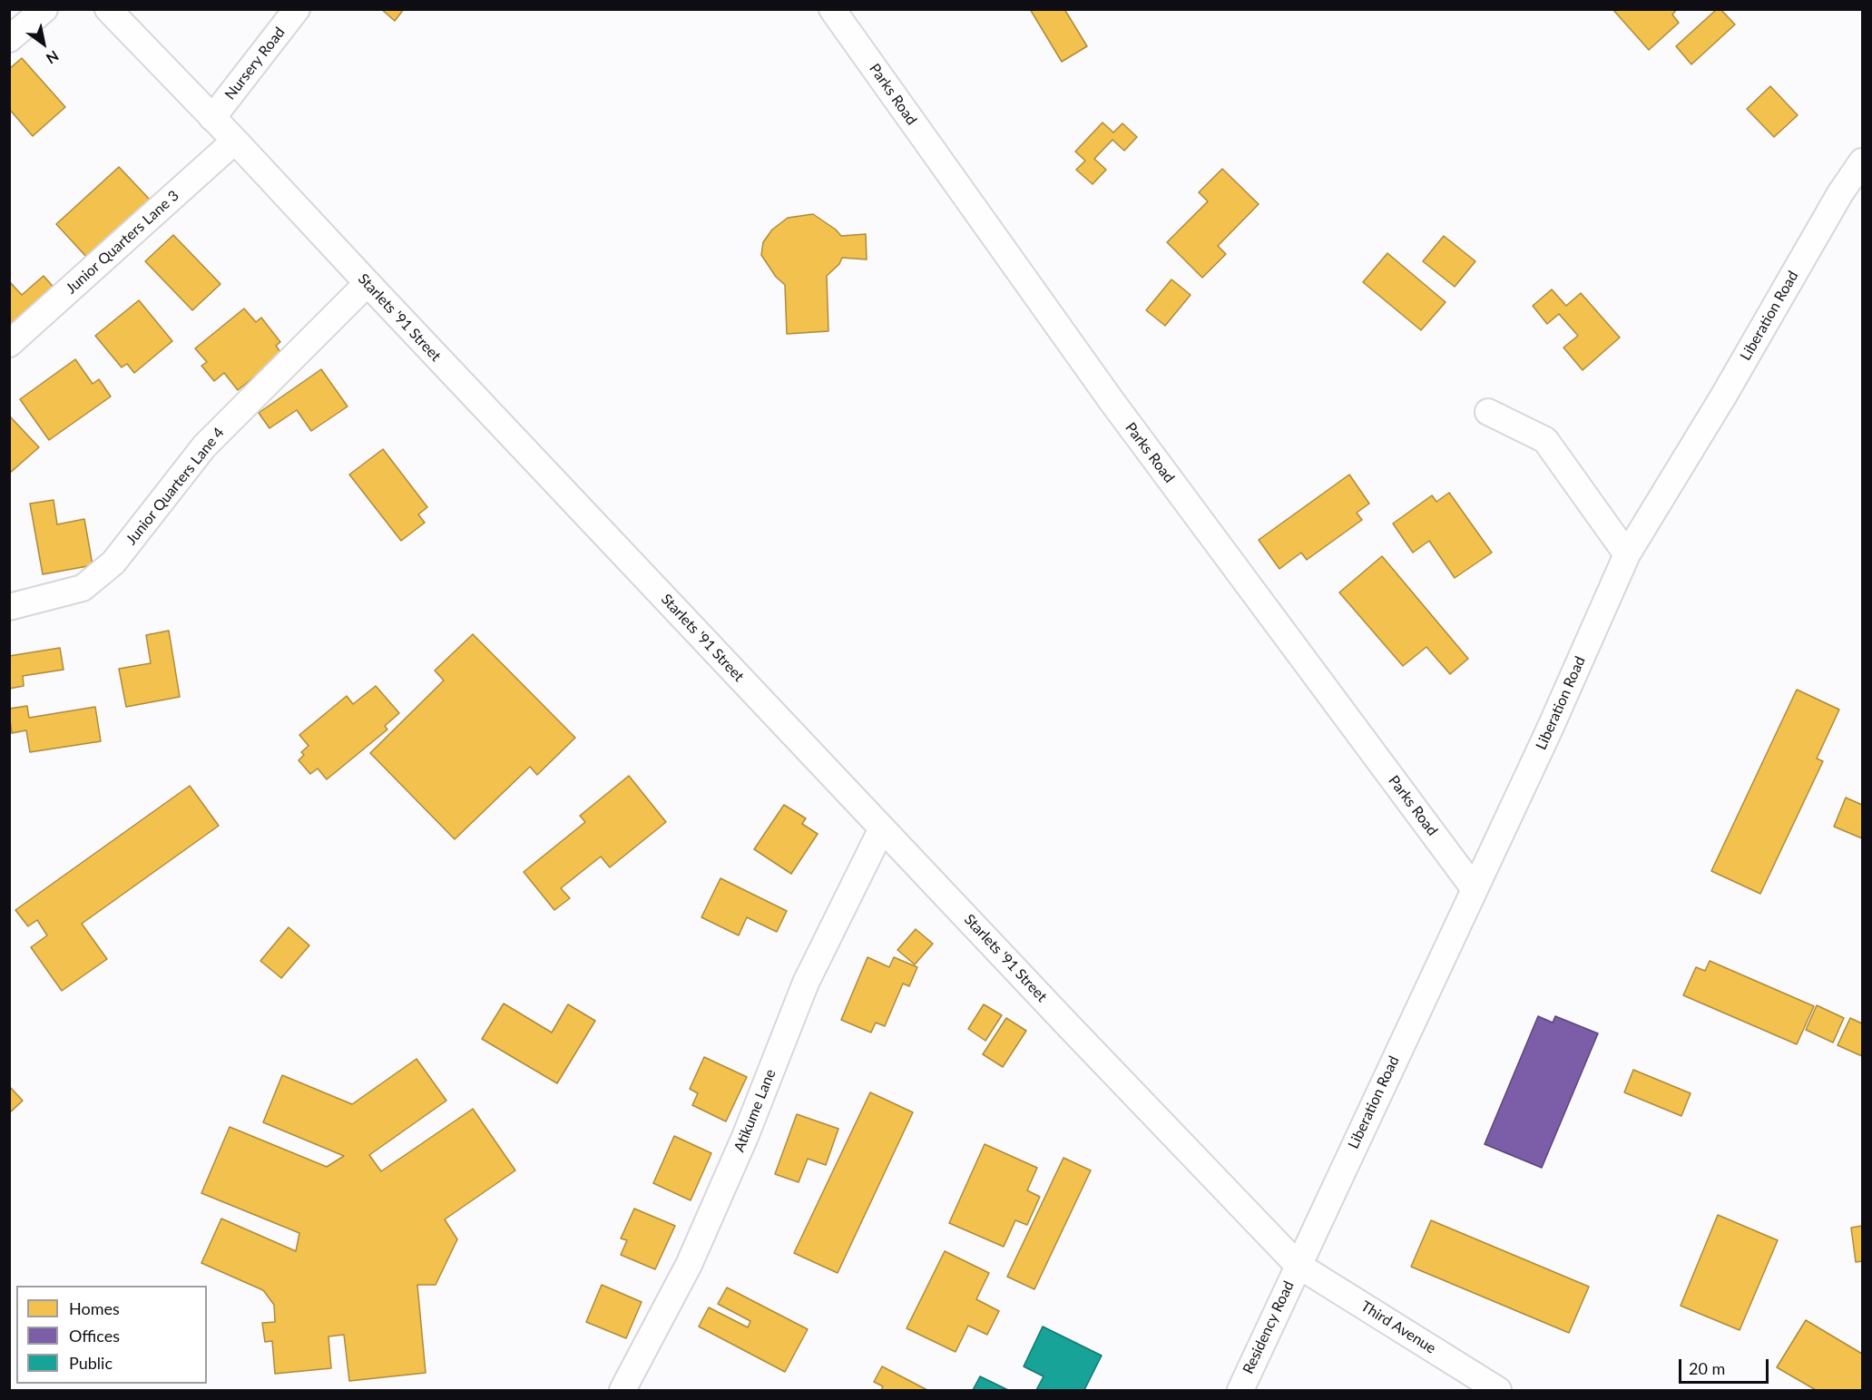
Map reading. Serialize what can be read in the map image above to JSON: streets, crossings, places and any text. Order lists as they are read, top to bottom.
{
  "streets": {
    "street": [
      "Nursery Road",
      "Parks Road",
      "Junior Quarters Lane 3",
      "Liberation Road",
      "Starlets '91 Street",
      "Junior Quarters Lane 4",
      "Atikume Lane",
      "Residency Road",
      "Third Avenue"
    ]
  },
  "crossings": [
    ["Nursery Road", "Starlets '91 Street"],
    ["Parks Road", "Liberation Road"],
    ["Junior Quarters Lane 3", "Starlets '91 Street"],
    ["Liberation Road", "Starlets '91 Street"],
    ["Liberation Road", "Residency Road"],
    ["Liberation Road", "Third Avenue"],
    ["Starlets '91 Street", "Junior Quarters Lane 4"],
    ["Starlets '91 Street", "Atikume Lane"],
    ["Starlets '91 Street", "Residency Road"],
    ["Starlets '91 Street", "Third Avenue"],
    ["Residency Road", "Third Avenue"]
  ],
  "legend": ["Homes", "Offices", "Public"],
  "scale_bar": "20 m",
  "north": "bottom right"
}
